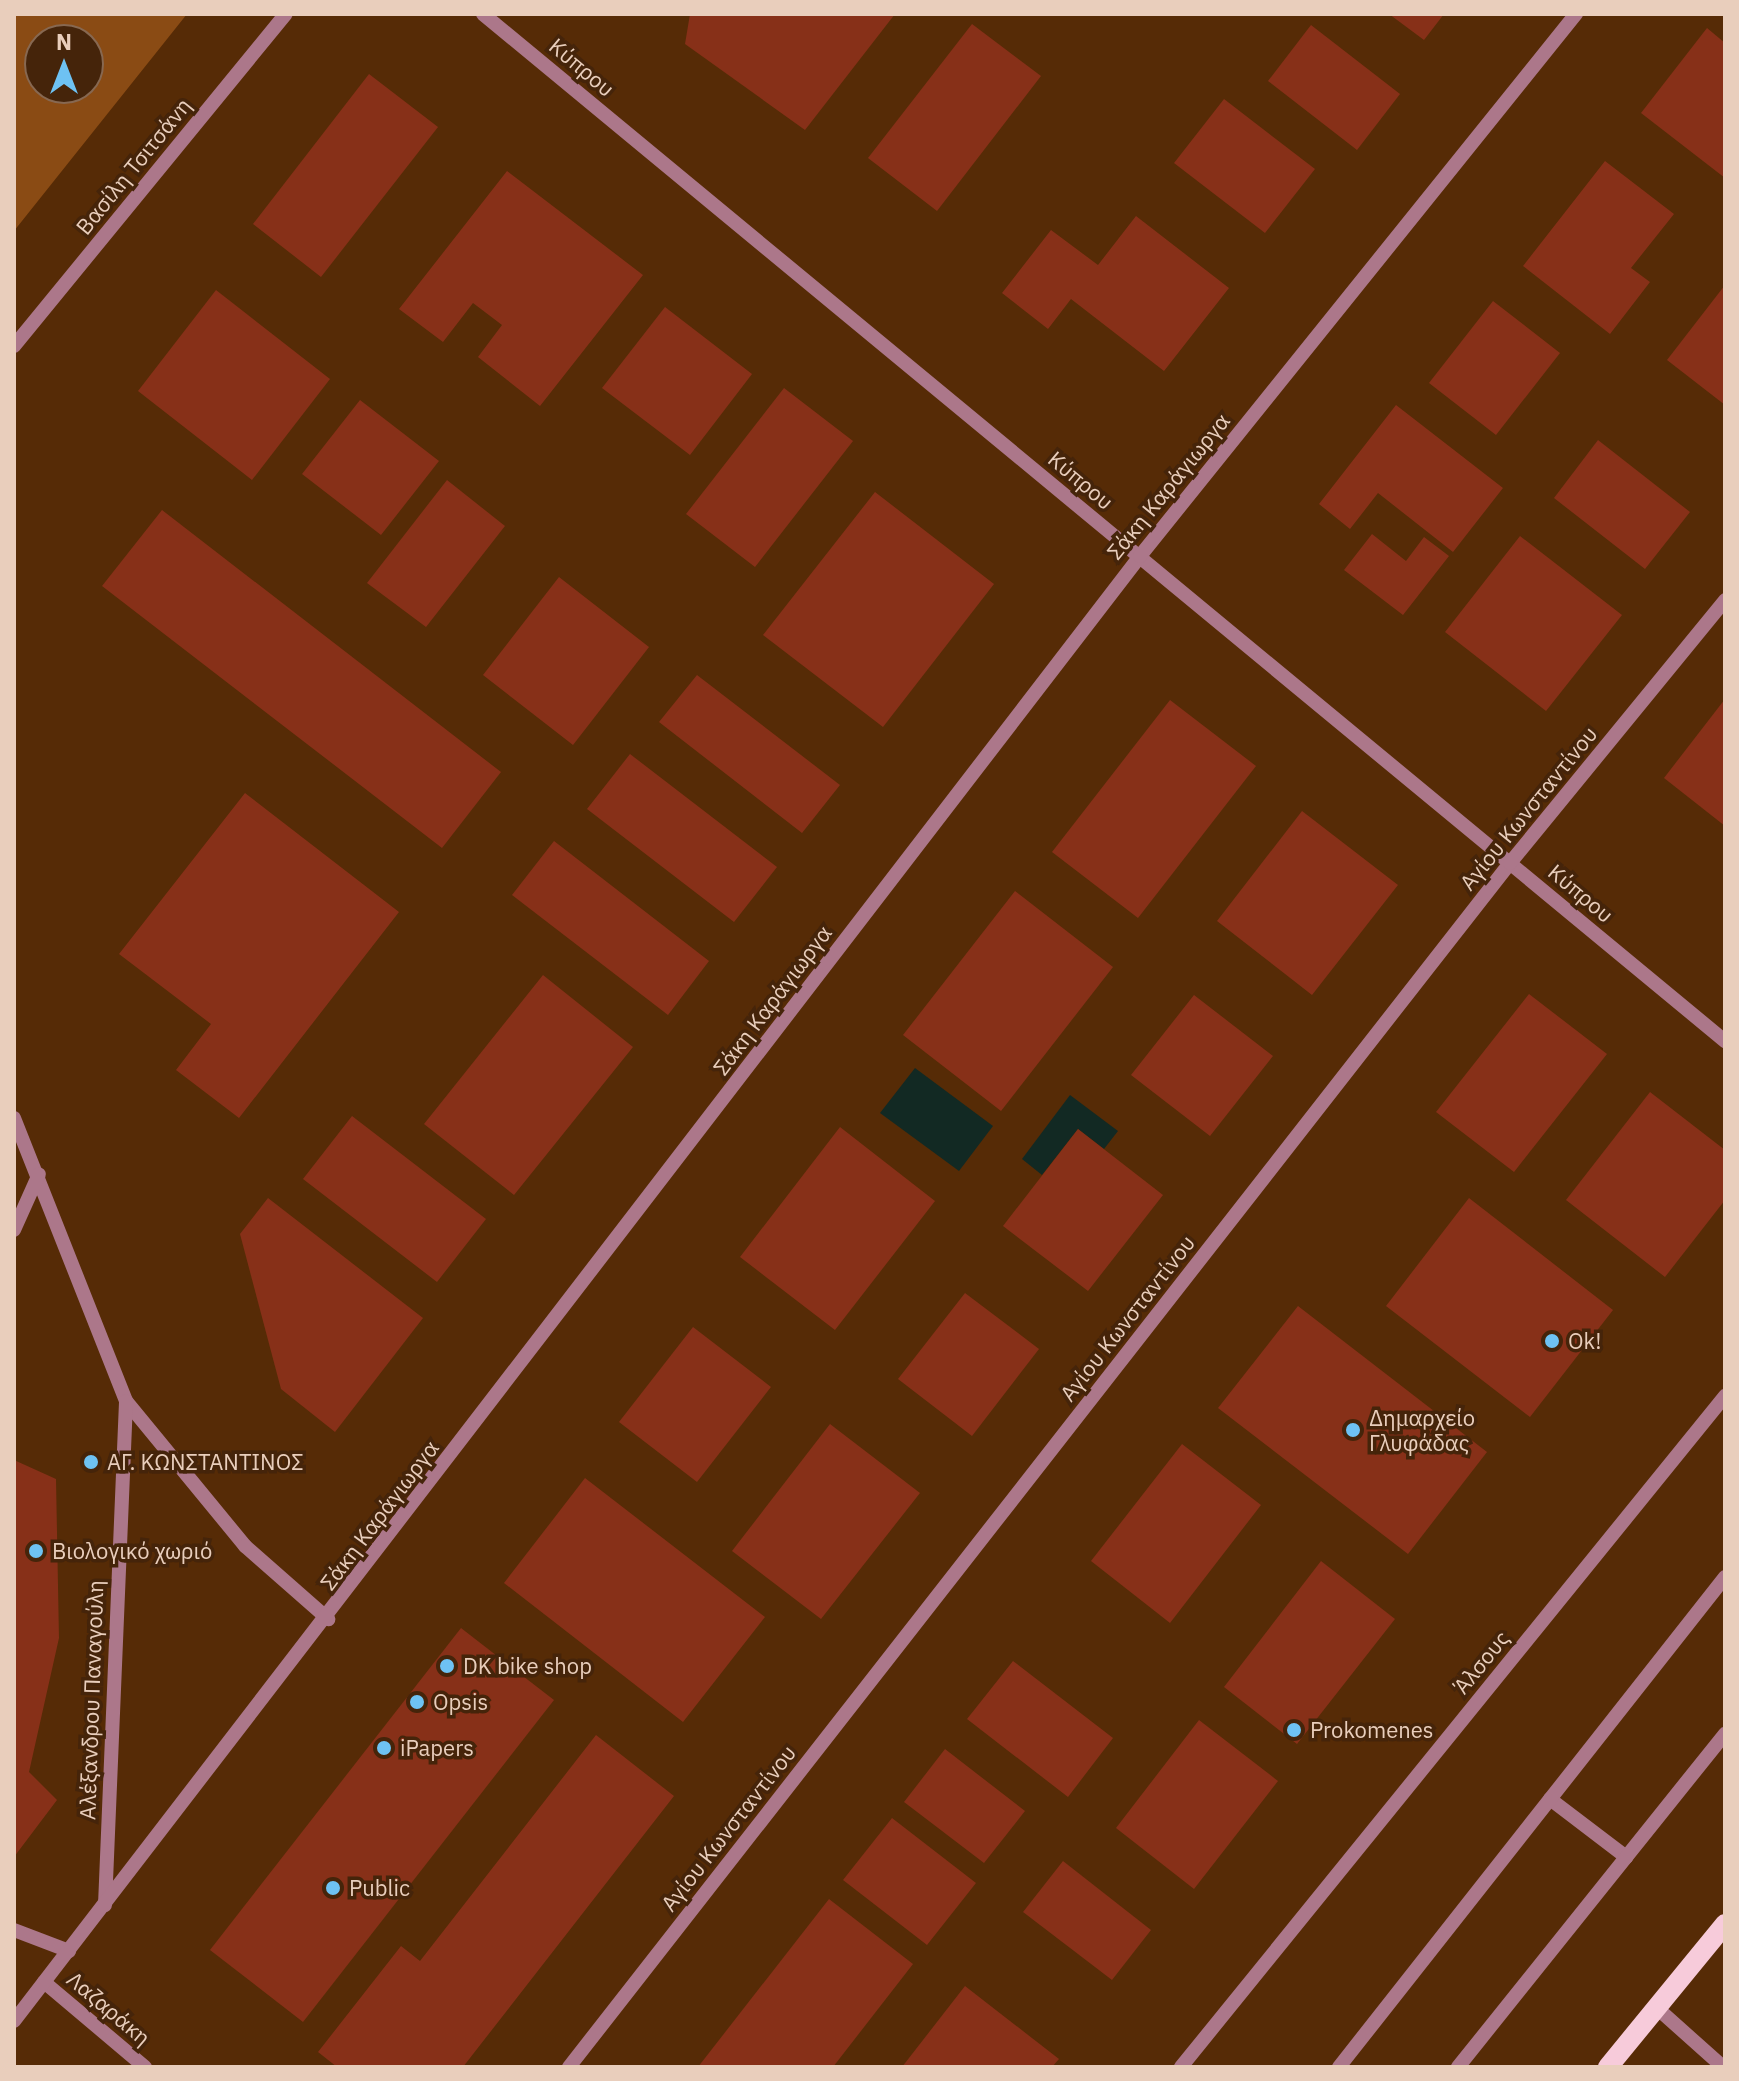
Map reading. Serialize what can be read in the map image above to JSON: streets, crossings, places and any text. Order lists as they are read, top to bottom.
{
  "streets": {
    "street": [
      "Κύπρου",
      "Βασίλη Τσιτσάνη",
      "Σάκη Καράγιωργα",
      "Αγίου Κωνσταντίνου",
      "Άλσους",
      "Αλέξανδρου Παναγούλη",
      "Λαζαράκη"
    ]
  },
  "crossings": [
    ["Κύπρου", "Σάκη Καράγιωργα"],
    ["Κύπρου", "Αγίου Κωνσταντίνου"],
    ["Σάκη Καράγιωργα", "Αλέξανδρου Παναγούλη"],
    ["Σάκη Καράγιωργα", "Λαζαράκη"]
  ],
  "places": [
    "Ok!",
    "Δημαρχείο Γλυφάδας",
    "ΑΓ. ΚΩΝΣΤΑΝΤΙΝΟΣ",
    "Βιολογικό χωριό",
    "DK bike shop",
    "Opsis",
    "Prokomenes",
    "iPapers",
    "Public"
  ],
  "north": "top"
}
